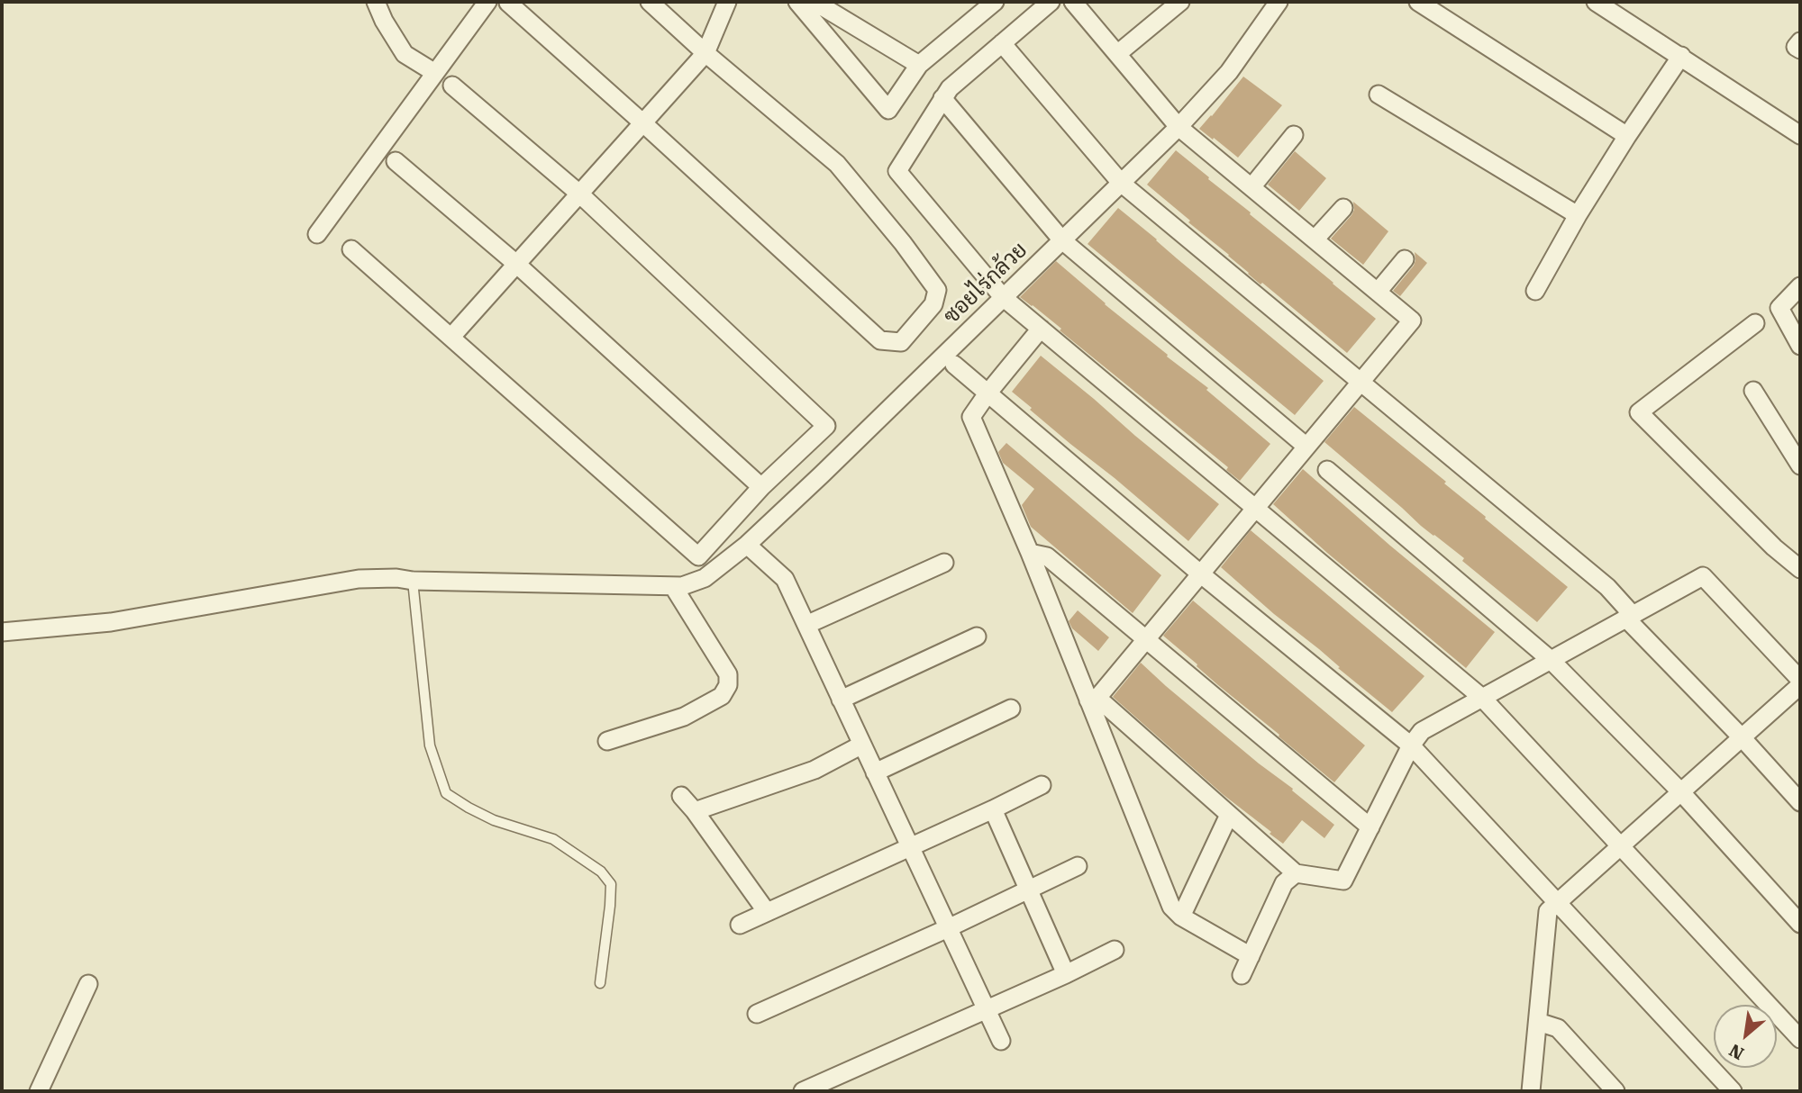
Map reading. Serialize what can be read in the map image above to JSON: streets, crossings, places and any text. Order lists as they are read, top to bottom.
{
  "streets": {
    "street": ["ซอยไร่กล้วย"]
  },
  "north": "bottom left"
}
